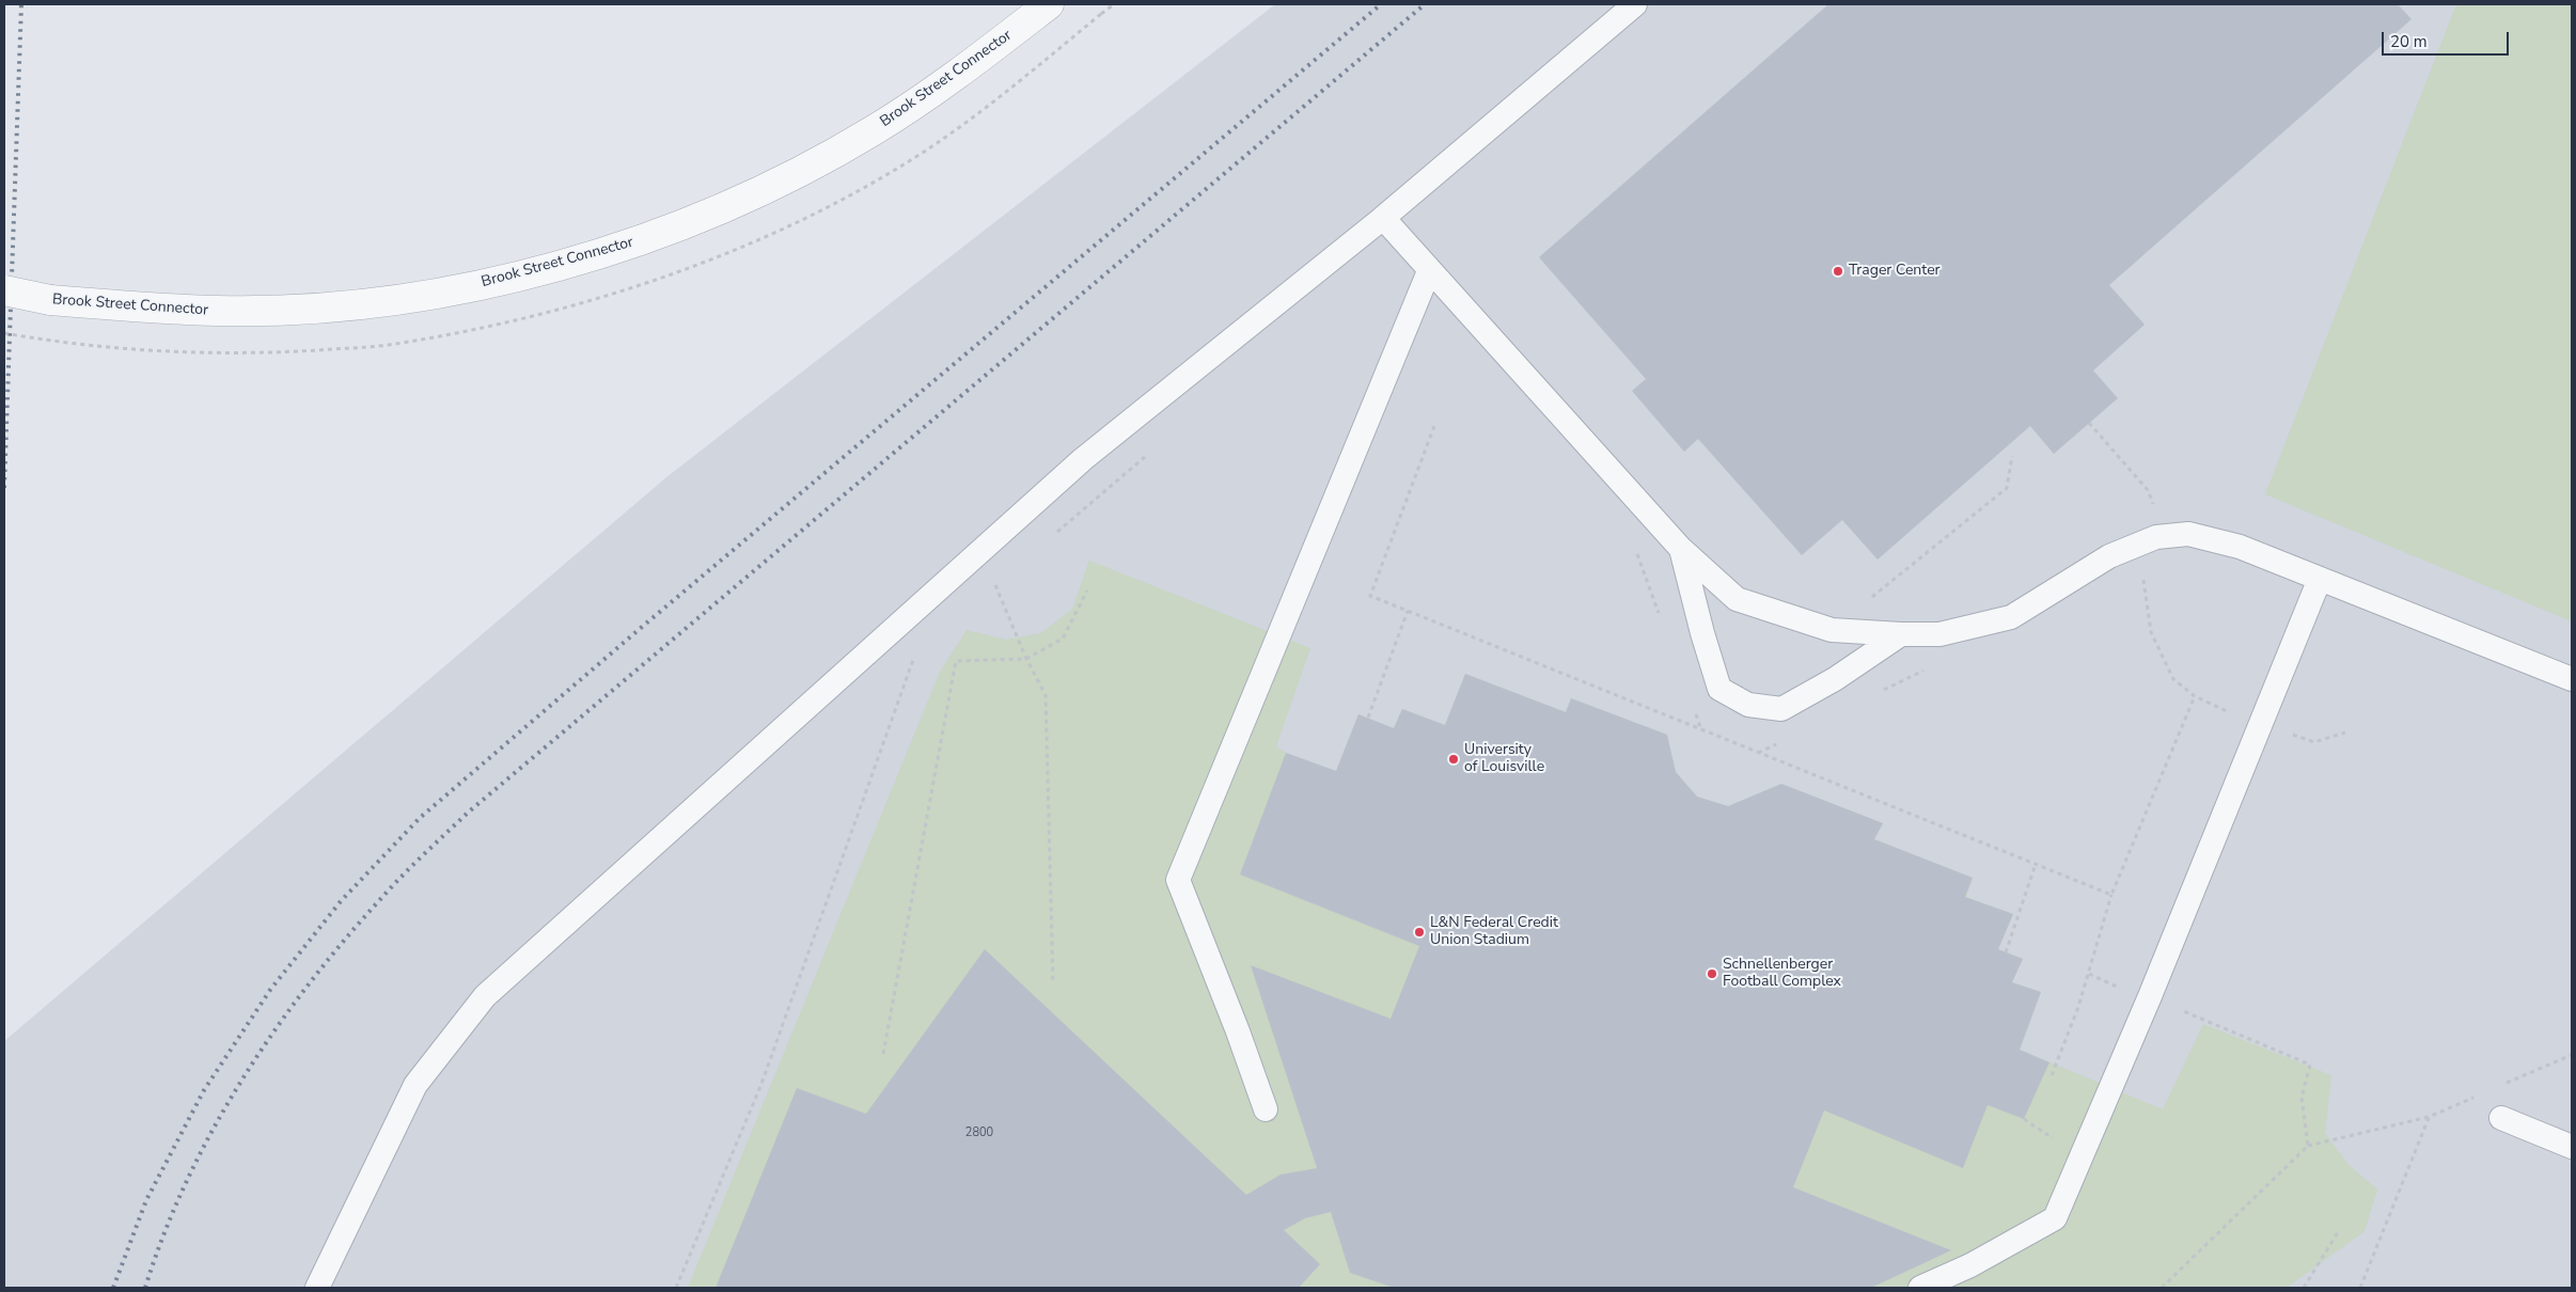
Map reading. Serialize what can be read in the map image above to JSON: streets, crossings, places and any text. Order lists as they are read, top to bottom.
{
  "streets": {
    "street": ["Brook Street Connector"]
  },
  "places": [
    "Trager Center",
    "University of Louisville",
    "L&N Federal Credit Union Stadium",
    "Schnellenberger Football Complex"
  ],
  "house_numbers": ["2800"],
  "scale_bar": "20 m"
}
